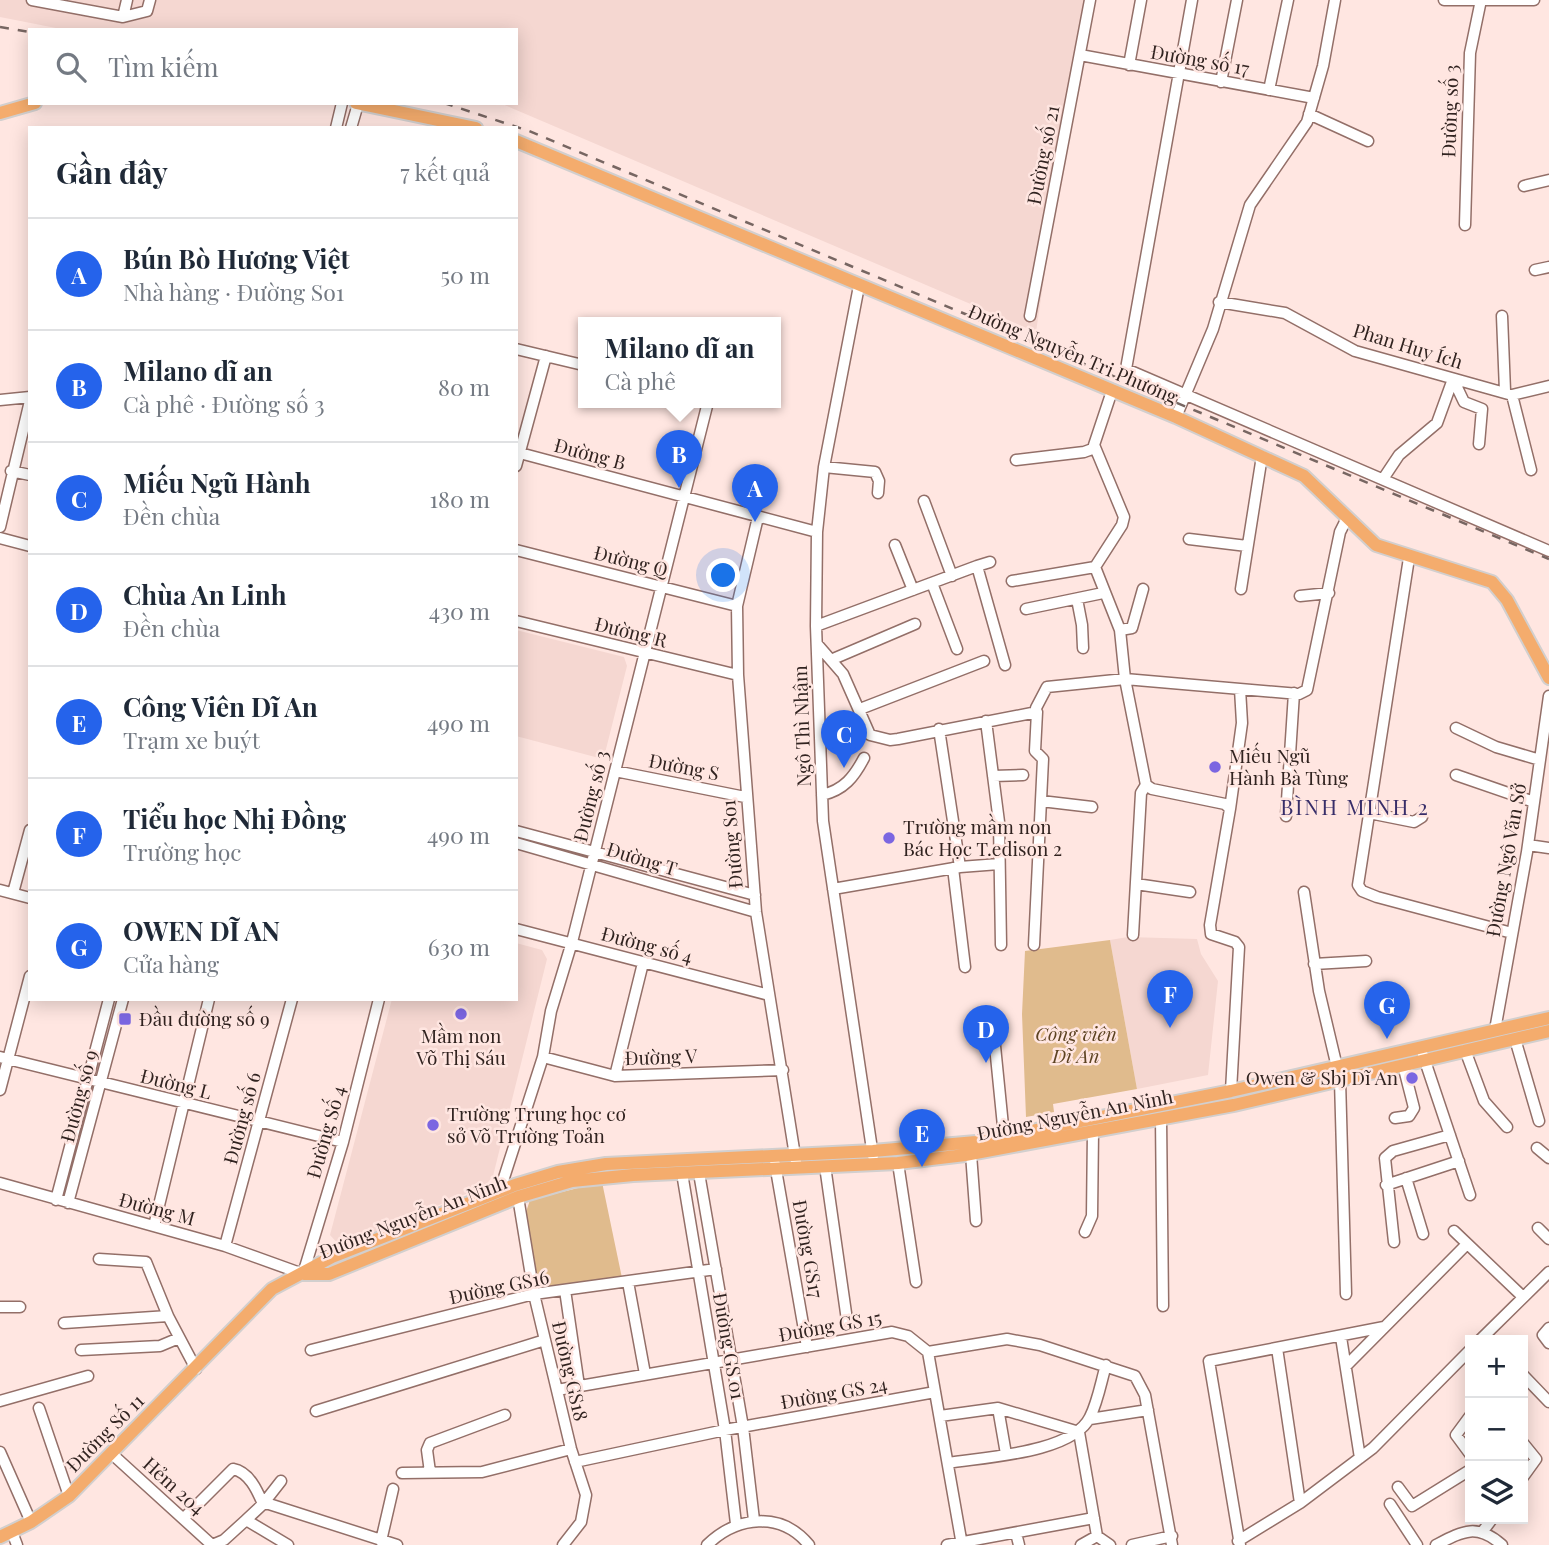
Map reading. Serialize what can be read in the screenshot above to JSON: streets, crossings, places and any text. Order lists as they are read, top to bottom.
{
  "streets": {
    "main road": ["Đường Nguyễn Tri Phương", "Đường Nguyễn An Ninh", "Đường Số 11"],
    "street": [
      "Đường số 17",
      "Đường số 3",
      "Đường số 21",
      "Phan Huy Ích",
      "Đường B",
      "Đường Q",
      "Đường R",
      "Ngô Thì Nhậm",
      "Đường S",
      "Đường So1",
      "Đường T",
      "Đường Ngô Văn Sở",
      "Đường số 4",
      "Đường V",
      "Đường L",
      "Đường số 9",
      "Đường số 6",
      "Đường Số 4",
      "Đường M",
      "Đường GS17",
      "Đường GS16",
      "Đường GS 15",
      "Đường GS 01",
      "Đường GS18",
      "Đường GS 24",
      "Hẻm 204"
    ]
  },
  "crossings": [
    ["Đường số 17", "Đường số 21"],
    ["Đường số 3", "Đường B"],
    ["Đường số 3", "Đường Q"],
    ["Đường số 3", "Đường R"],
    ["Đường số 3", "Đường S"],
    ["Đường số 3", "Đường T"],
    ["Đường số 3", "Đường số 4"],
    ["Đường số 3", "Đường V"],
    ["Đường số 3", "Đường Nguyễn An Ninh"],
    ["Đường Nguyễn Tri Phương", "Ngô Thì Nhậm"],
    ["Đường B", "Ngô Thì Nhậm"],
    ["Đường B", "Đường So1"],
    ["Đường Q", "Đường So1"],
    ["Đường R", "Đường So1"],
    ["Ngô Thì Nhậm", "Đường Nguyễn An Ninh"],
    ["Đường S", "Đường So1"],
    ["Đường So1", "Đường T"],
    ["Đường So1", "Đường số 4"],
    ["Đường So1", "Đường V"],
    ["Đường So1", "Đường Nguyễn An Ninh"],
    ["Đường Ngô Văn Sở", "Đường Nguyễn An Ninh"],
    ["Đường L", "Đường số 9"],
    ["Đường L", "Đường số 6"],
    ["Đường L", "Đường Số 4"],
    ["Đường số 9", "Đường M"],
    ["Đường Nguyễn An Ninh", "Đường Số 4"],
    ["Đường Nguyễn An Ninh", "Đường M"],
    ["Đường Nguyễn An Ninh", "Đường GS17"],
    ["Đường Nguyễn An Ninh", "Đường GS 01"],
    ["Đường Nguyễn An Ninh", "Đường GS18"],
    ["Đường Nguyễn An Ninh", "Đường Số 11"],
    ["Đường số 6", "Đường M"],
    ["Đường Số 4", "Đường M"],
    ["Đường Số 4", "Đường Số 11"],
    ["Đường M", "Đường Số 11"],
    ["Đường GS17", "Đường GS 15"],
    ["Đường GS16", "Đường GS 01"],
    ["Đường GS16", "Đường GS18"],
    ["Đường GS 15", "Đường GS 01"],
    ["Đường GS 01", "Đường GS 24"],
    ["Đường GS18", "Đường GS 24"],
    ["Đường Số 11", "Hẻm 204"]
  ],
  "districts": ["BÌNH MINH 2"],
  "parks": ["Công viên Dĩ An"],
  "places": {
    "other": [
      "Miếu Ngũ Hành Bà Tùng",
      "Trường mầm non Bác Học T.edison 2",
      "Mầm non Võ Thị Sáu",
      "Owen & Sbj Dĩ An",
      "Trường Trung học cơ sở Võ Trường Toản"
    ],
    "transit": ["Đầu đường số 9"]
  },
  "page": {
    "search": "Tìm kiếm",
    "heading": ["Gần đây", "7 kết quả"],
    "list": [
      {
        "mark": "A",
        "name": "Bún Bò Hương Việt",
        "note": "Nhà hàng · Đường So1",
        "value": "50 m"
      },
      {
        "mark": "B",
        "name": "Milano dĩ an",
        "note": "Cà phê · Đường số 3",
        "value": "80 m"
      },
      {
        "mark": "C",
        "name": "Miếu Ngũ Hành",
        "note": "Đền chùa",
        "value": "180 m"
      },
      {
        "mark": "D",
        "name": "Chùa An Linh",
        "note": "Đền chùa",
        "value": "430 m"
      },
      {
        "mark": "E",
        "name": "Công Viên Dĩ An",
        "note": "Trạm xe buýt",
        "value": "490 m"
      },
      {
        "mark": "F",
        "name": "Tiểu học Nhị Đồng",
        "note": "Trường học",
        "value": "490 m"
      },
      {
        "mark": "G",
        "name": "OWEN DĨ AN",
        "note": "Cửa hàng",
        "value": "630 m"
      }
    ],
    "popup": ["Milano dĩ an", "Cà phê"],
    "pins": [
      "B",
      "A",
      "C",
      "F",
      "G",
      "D",
      "E"
    ],
    "map_buttons": ["+", "−"]
  }
}
